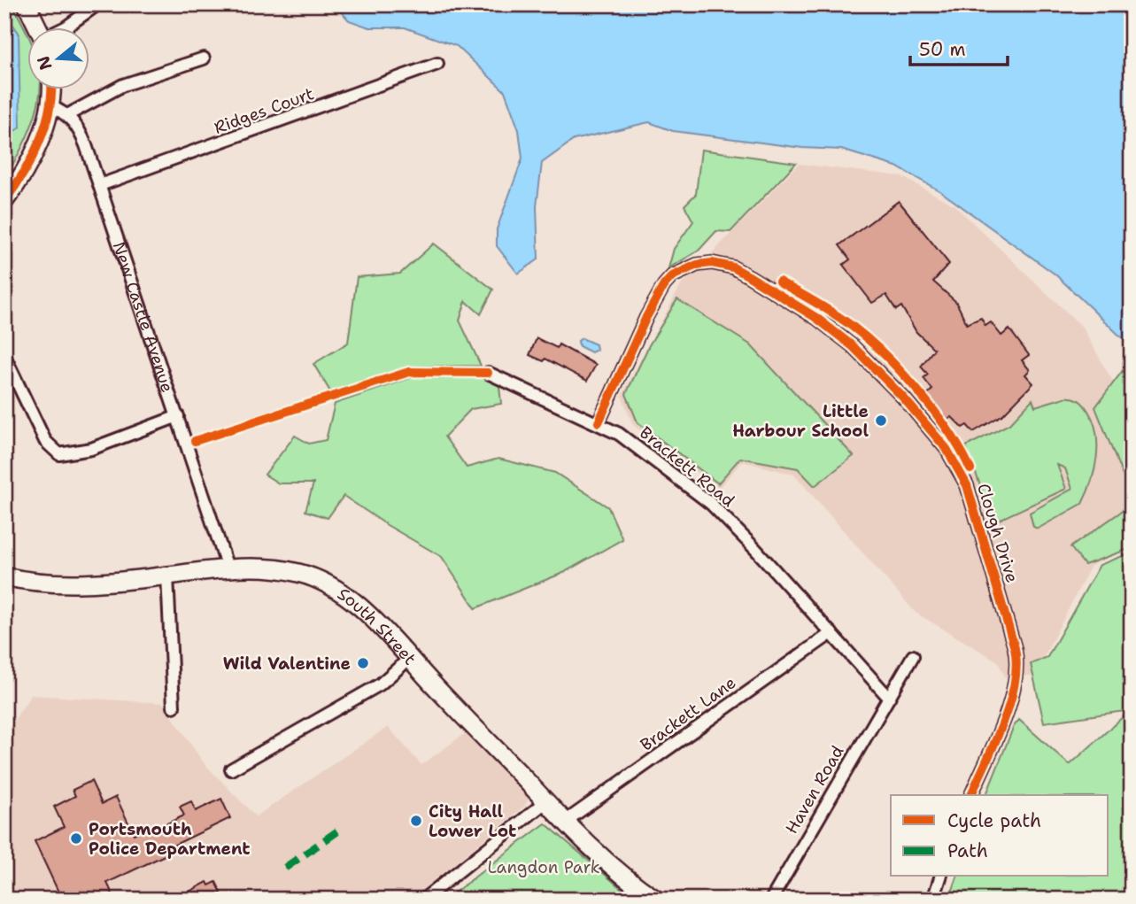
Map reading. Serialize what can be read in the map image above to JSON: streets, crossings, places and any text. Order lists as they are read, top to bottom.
{
  "streets": {
    "street": [
      "Ridges Court",
      "New Castle Avenue",
      "Brackett Road",
      "Clough Drive",
      "South Street",
      "Brackett Lane",
      "Haven Road"
    ]
  },
  "crossings": [
    ["Ridges Court", "New Castle Avenue"],
    ["New Castle Avenue", "South Street"],
    ["Brackett Road", "Clough Drive"],
    ["Brackett Road", "Brackett Lane"],
    ["South Street", "Brackett Lane"]
  ],
  "parks": ["Langdon Park"],
  "places": [
    "Little Harbour School",
    "Wild Valentine",
    "City Hall Lower Lot",
    "Portsmouth Police Department"
  ],
  "legend": ["Cycle path", "Path"],
  "scale_bar": "50 m",
  "north": "left"
}
